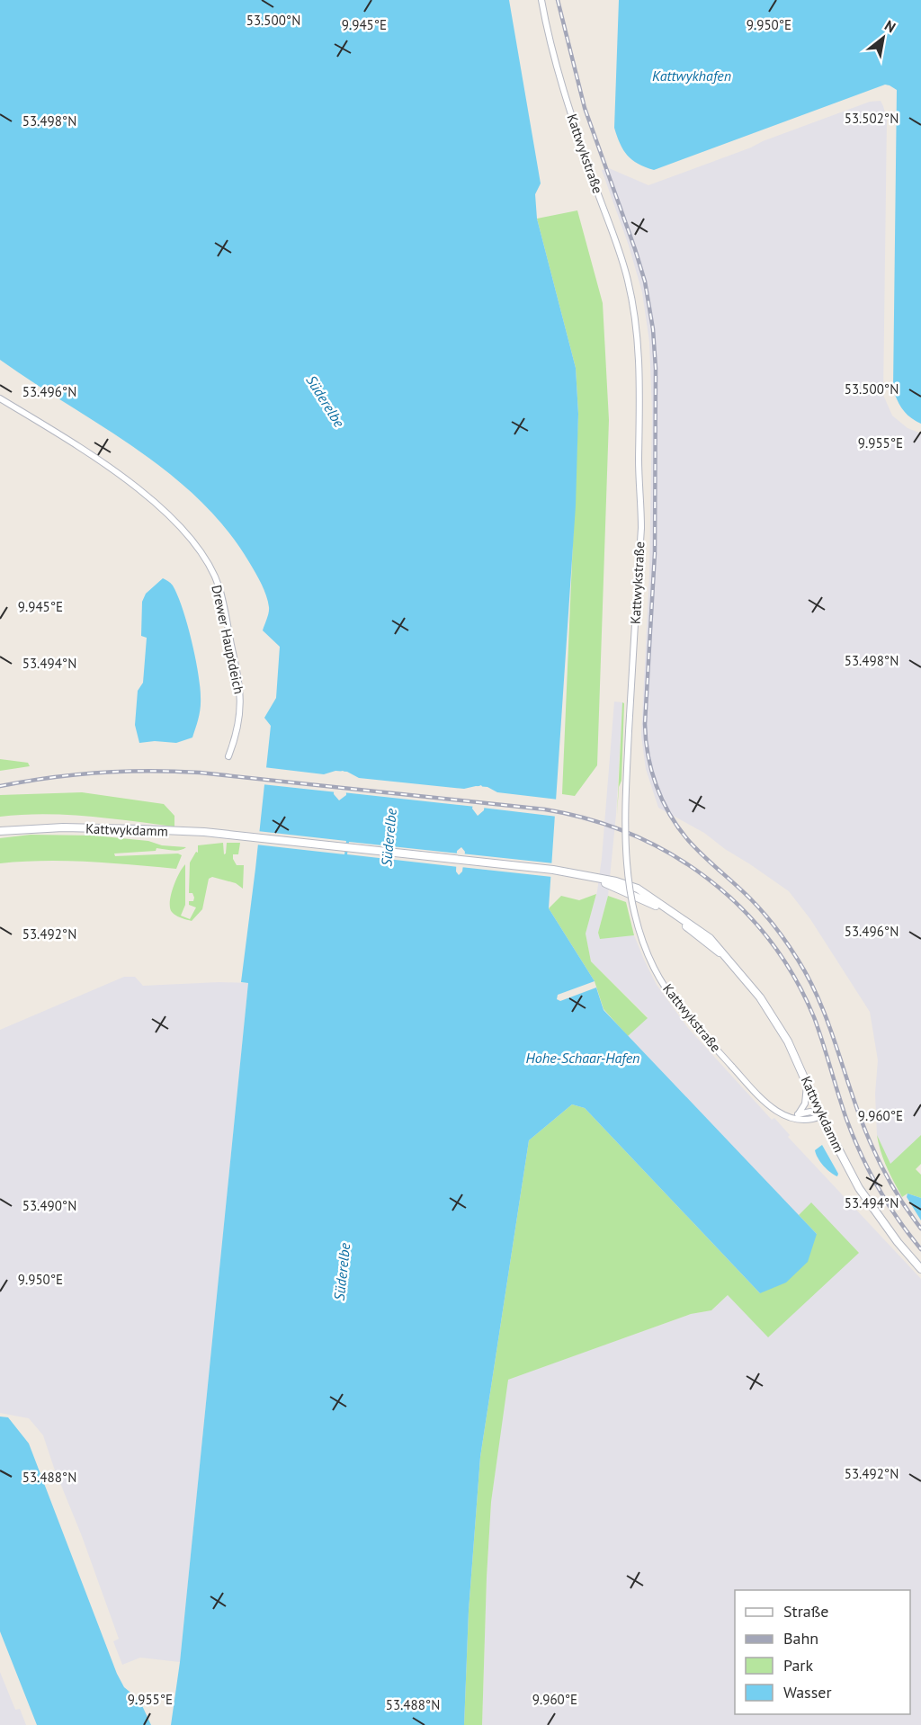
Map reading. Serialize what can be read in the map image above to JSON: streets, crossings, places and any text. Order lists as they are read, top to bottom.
{
  "streets": {
    "main road": ["Kattwykdamm"],
    "street": ["Kattwykstraße", "Drewer Hauptdeich"]
  },
  "crossings": [
    ["Kattwykstraße", "Kattwykdamm"]
  ],
  "water": ["Kattwykhafen", "Süderelbe", "Hohe-Schaar-Hafen"],
  "legend": [
    "Straße",
    "Bahn",
    "Park",
    "Wasser"
  ],
  "north": "top right",
  "coordinates": [
    "53.500°N",
    "9.945°E",
    "9.950°E",
    "53.502°N",
    "53.498°N",
    "53.496°N",
    "9.955°E",
    "53.494°N",
    "53.492°N",
    "9.960°E",
    "53.490°N",
    "53.488°N"
  ]
}
